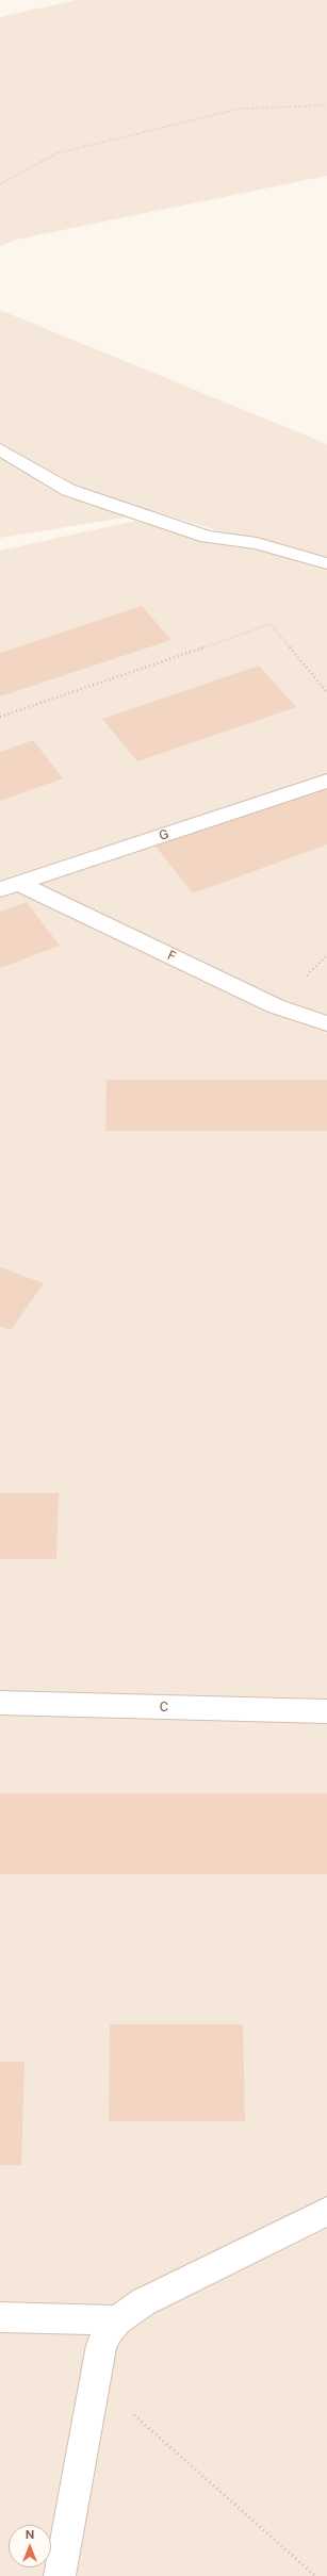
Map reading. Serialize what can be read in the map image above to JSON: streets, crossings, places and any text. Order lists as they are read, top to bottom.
{
  "streets": {
    "street": ["G", "F", "C"]
  },
  "crossings": [
    ["G", "F"]
  ],
  "north": "top"
}
